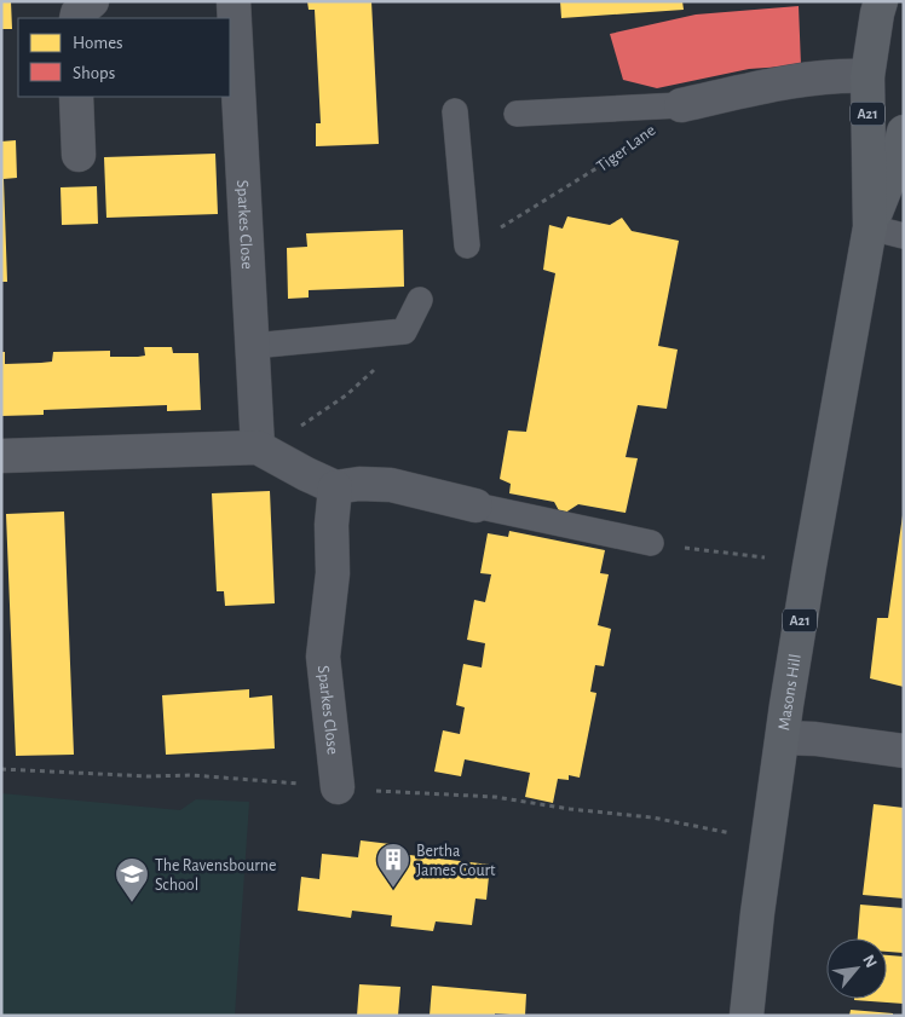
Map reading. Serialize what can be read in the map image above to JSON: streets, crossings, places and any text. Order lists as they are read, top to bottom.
{
  "streets": {
    "main road": ["A21", "Masons Hill"],
    "street": ["Sparkes Close"],
    "path": ["Tiger Lane"]
  },
  "places": {
    "building": ["Bertha James Court"],
    "school or university": ["The Ravensbourne School"]
  },
  "legend": ["Homes", "Shops"],
  "north": "top right"
}
